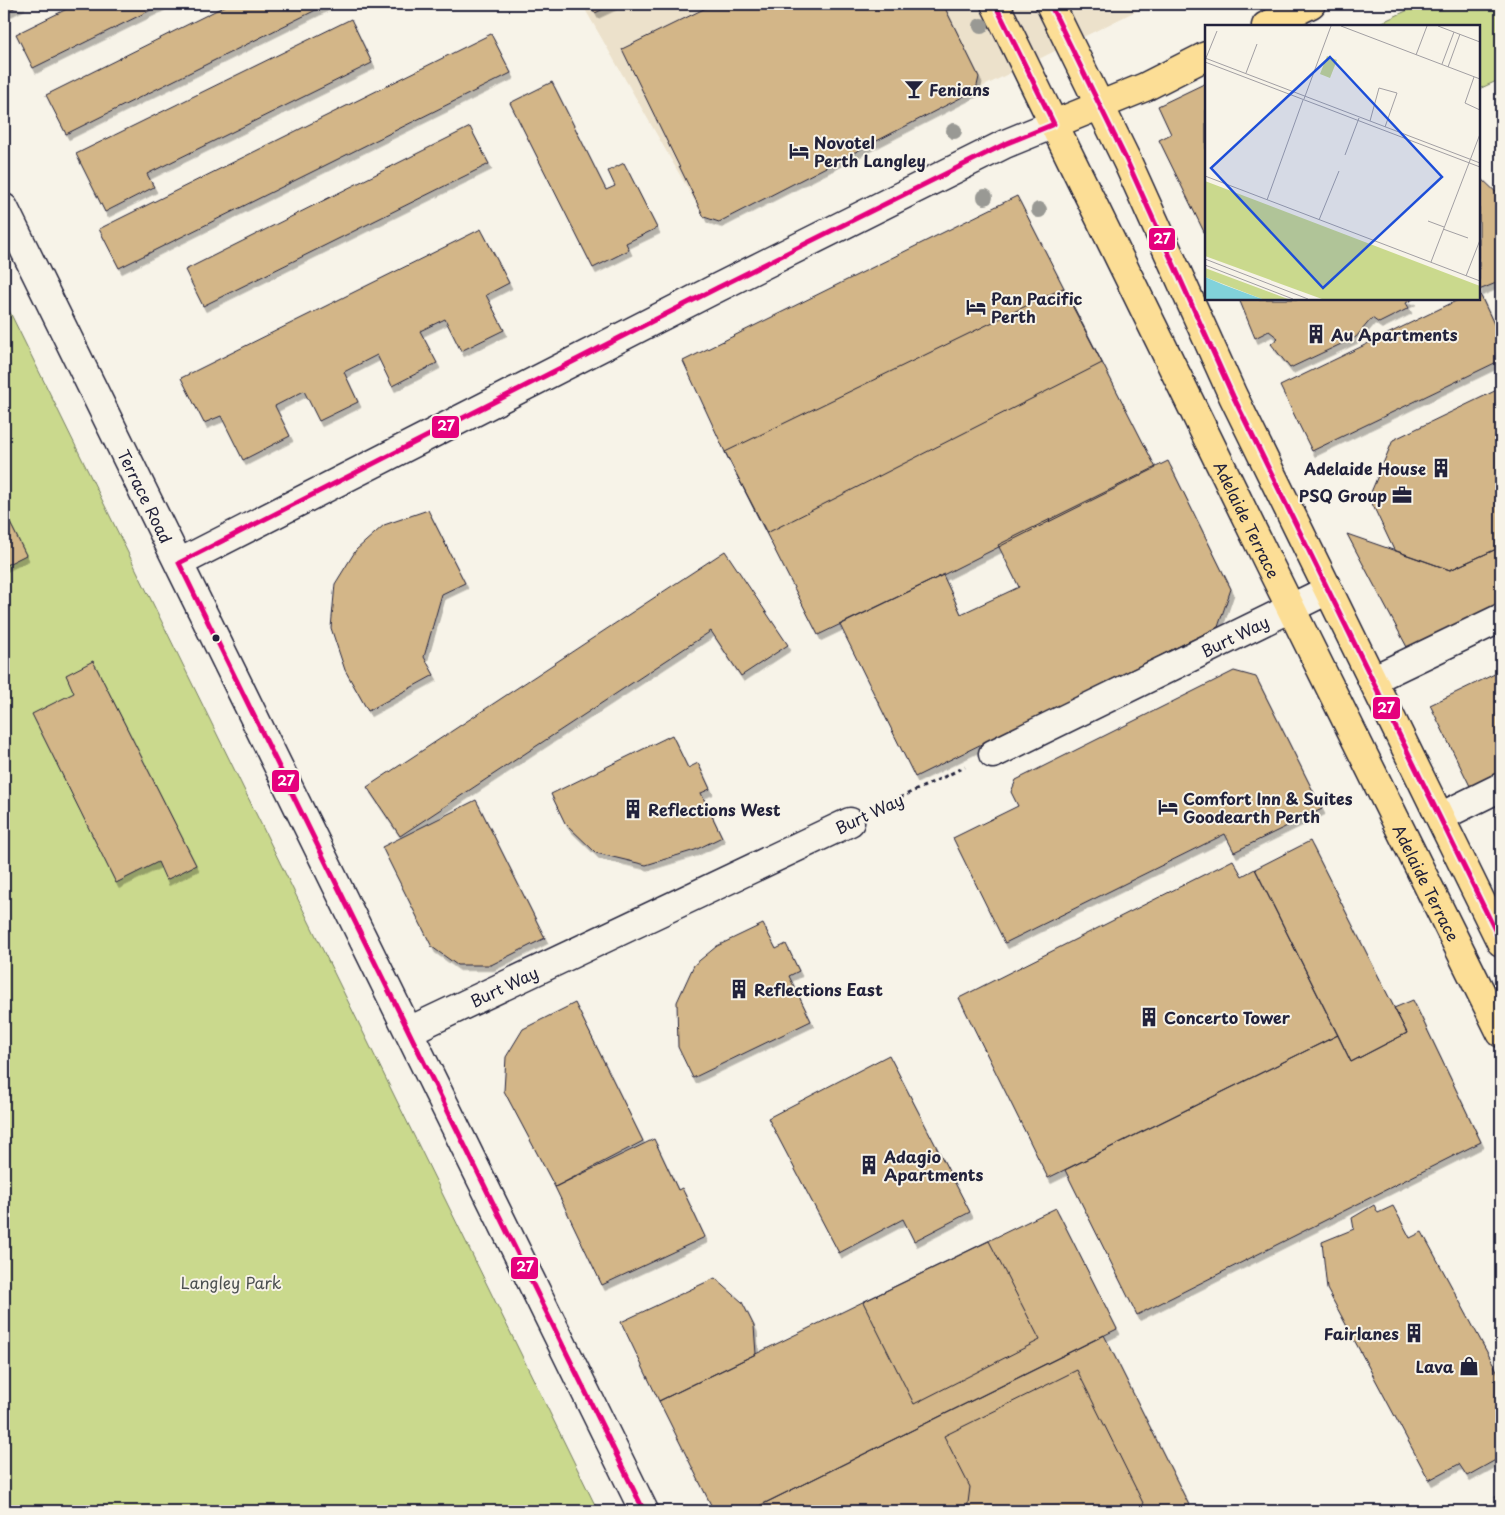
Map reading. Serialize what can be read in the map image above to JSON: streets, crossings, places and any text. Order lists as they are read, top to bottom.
{
  "streets": {
    "main road": ["Adelaide Terrace"],
    "street": ["Terrace Road", "Burt Way"]
  },
  "crossings": [
    ["Terrace Road", "Burt Way"],
    ["Adelaide Terrace", "Burt Way"]
  ],
  "parks": ["Langley Park"],
  "places": {
    "bar": ["Fenians"],
    "hotel": ["Novotel Perth Langley", "Pan Pacific Perth", "Comfort Inn & Suites Goodearth Perth"],
    "building": [
      "Au Apartments",
      "Adelaide House",
      "Reflections West",
      "Reflections East",
      "Concerto Tower",
      "Adagio Apartments",
      "Fairlanes"
    ],
    "office": ["PSQ Group"],
    "shop": ["Lava"]
  },
  "lines": ["transit line 27"]
}
